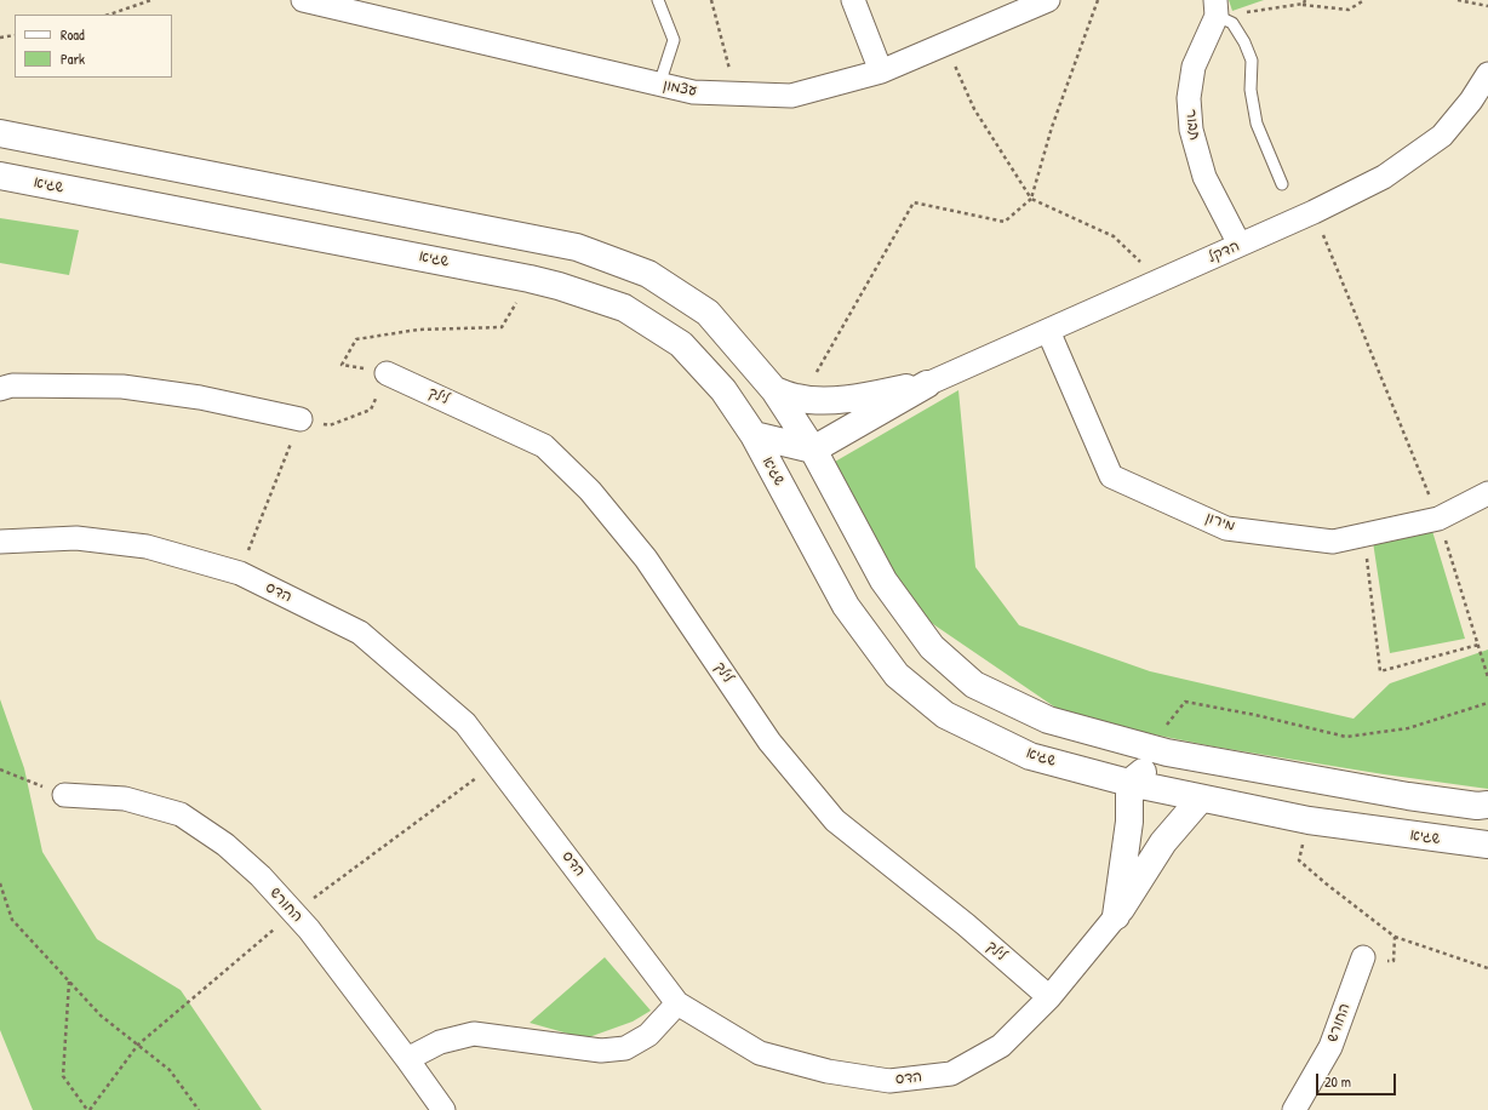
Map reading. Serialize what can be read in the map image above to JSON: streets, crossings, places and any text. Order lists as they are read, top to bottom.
{
  "streets": {
    "street": [
      "עצמון",
      "תבור",
      "שגיא",
      "הדקל",
      "לילך",
      "מירון",
      "הדס",
      "החורש"
    ]
  },
  "crossings": [
    ["תבור", "הדקל"],
    ["הדקל", "מירון"],
    ["לילך", "הדס"]
  ],
  "legend": ["Road", "Park"],
  "scale_bar": "20 m"
}
